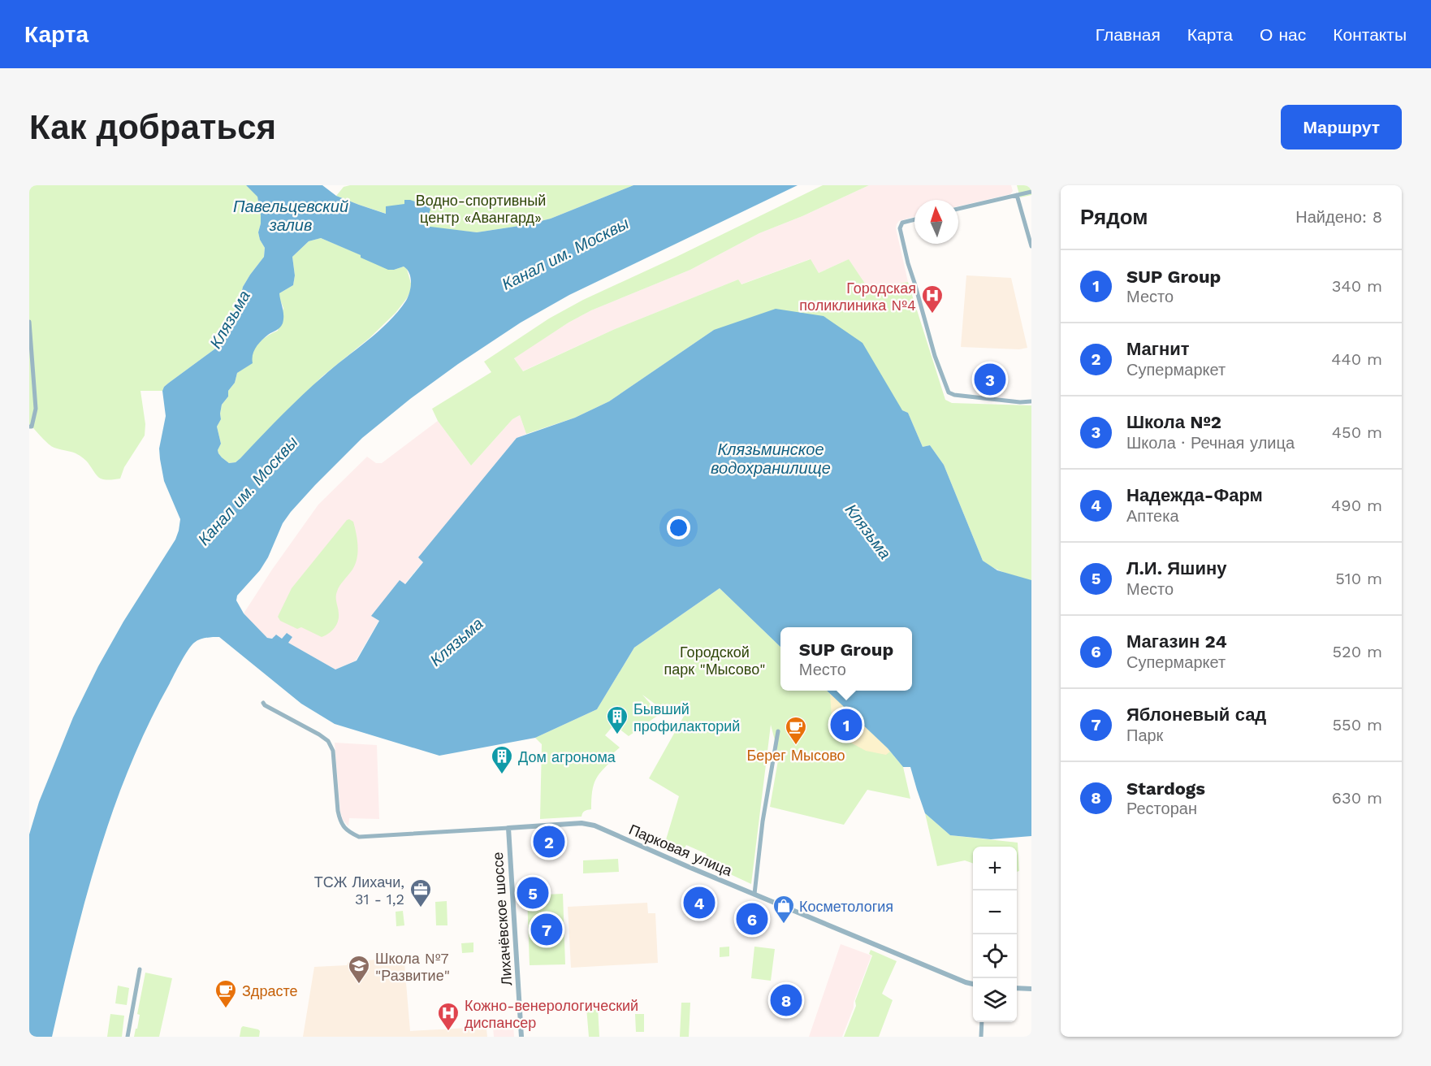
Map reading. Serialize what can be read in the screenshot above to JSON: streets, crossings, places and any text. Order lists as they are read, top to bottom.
{
  "streets": {
    "street": ["Парковая улица", "Лихачёвское шоссе"]
  },
  "crossings": [
    ["Парковая улица", "Лихачёвское шоссе"]
  ],
  "water": [
    "Павельцевский залив",
    "Канал им. Москвы",
    "Клязьма",
    "Клязьминское водохранилище"
  ],
  "parks": ["Водно-спортивный центр «Авангард»", "Городской парк \"Мысово\""],
  "places": {
    "hospital": ["Городская поликлиника №4", "Кожно-венерологический диспансер"],
    "building": ["Бывший профилакторий", "Дом агронома"],
    "cafe": ["Берег Мысово", "Здрасте"],
    "office": ["ТСЖ Лихачи, 31 - 1,2"],
    "shop": ["Косметология"],
    "school or university": ["Школа №7 \"Развитие\""]
  },
  "north": "top",
  "page": {
    "header": "Карта",
    "nav": [
      "Главная",
      "Карта",
      "О нас",
      "Контакты"
    ],
    "buttons": "Маршрут",
    "title": "Как добраться",
    "heading": ["Рядом", "Найдено: 8"],
    "list": [
      {
        "mark": "1",
        "name": "SUP Group",
        "note": "Место",
        "value": "340 m"
      },
      {
        "mark": "2",
        "name": "Магнит",
        "note": "Супермаркет",
        "value": "440 m"
      },
      {
        "mark": "3",
        "name": "Школа №2",
        "note": "Школа · Речная улица",
        "value": "450 m"
      },
      {
        "mark": "4",
        "name": "Надежда-Фарм",
        "note": "Аптека",
        "value": "490 m"
      },
      {
        "mark": "5",
        "name": "Л.И. Яшину",
        "note": "Место",
        "value": "510 m"
      },
      {
        "mark": "6",
        "name": "Магазин 24",
        "note": "Супермаркет",
        "value": "520 m"
      },
      {
        "mark": "7",
        "name": "Яблоневый сад",
        "note": "Парк",
        "value": "550 m"
      },
      {
        "mark": "8",
        "name": "Stardogs",
        "note": "Ресторан",
        "value": "630 m"
      }
    ],
    "pins": [
      "3",
      "1",
      "2",
      "5",
      "4",
      "6",
      "7",
      "8"
    ],
    "popup": ["SUP Group", "Место"],
    "map_buttons": ["+", "−"]
  }
}
